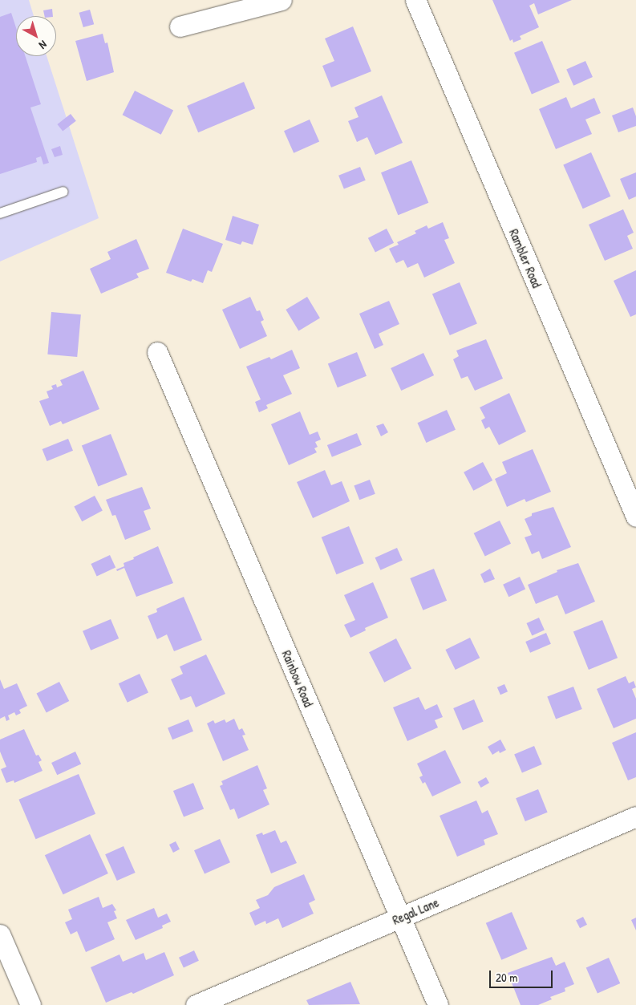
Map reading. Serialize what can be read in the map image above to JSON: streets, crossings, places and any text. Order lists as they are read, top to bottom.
{
  "streets": {
    "street": ["Rambler Road", "Rainbow Road", "Regal Lane"]
  },
  "crossings": [
    ["Rainbow Road", "Regal Lane"]
  ],
  "scale_bar": "20 m",
  "north": "bottom right"
}
